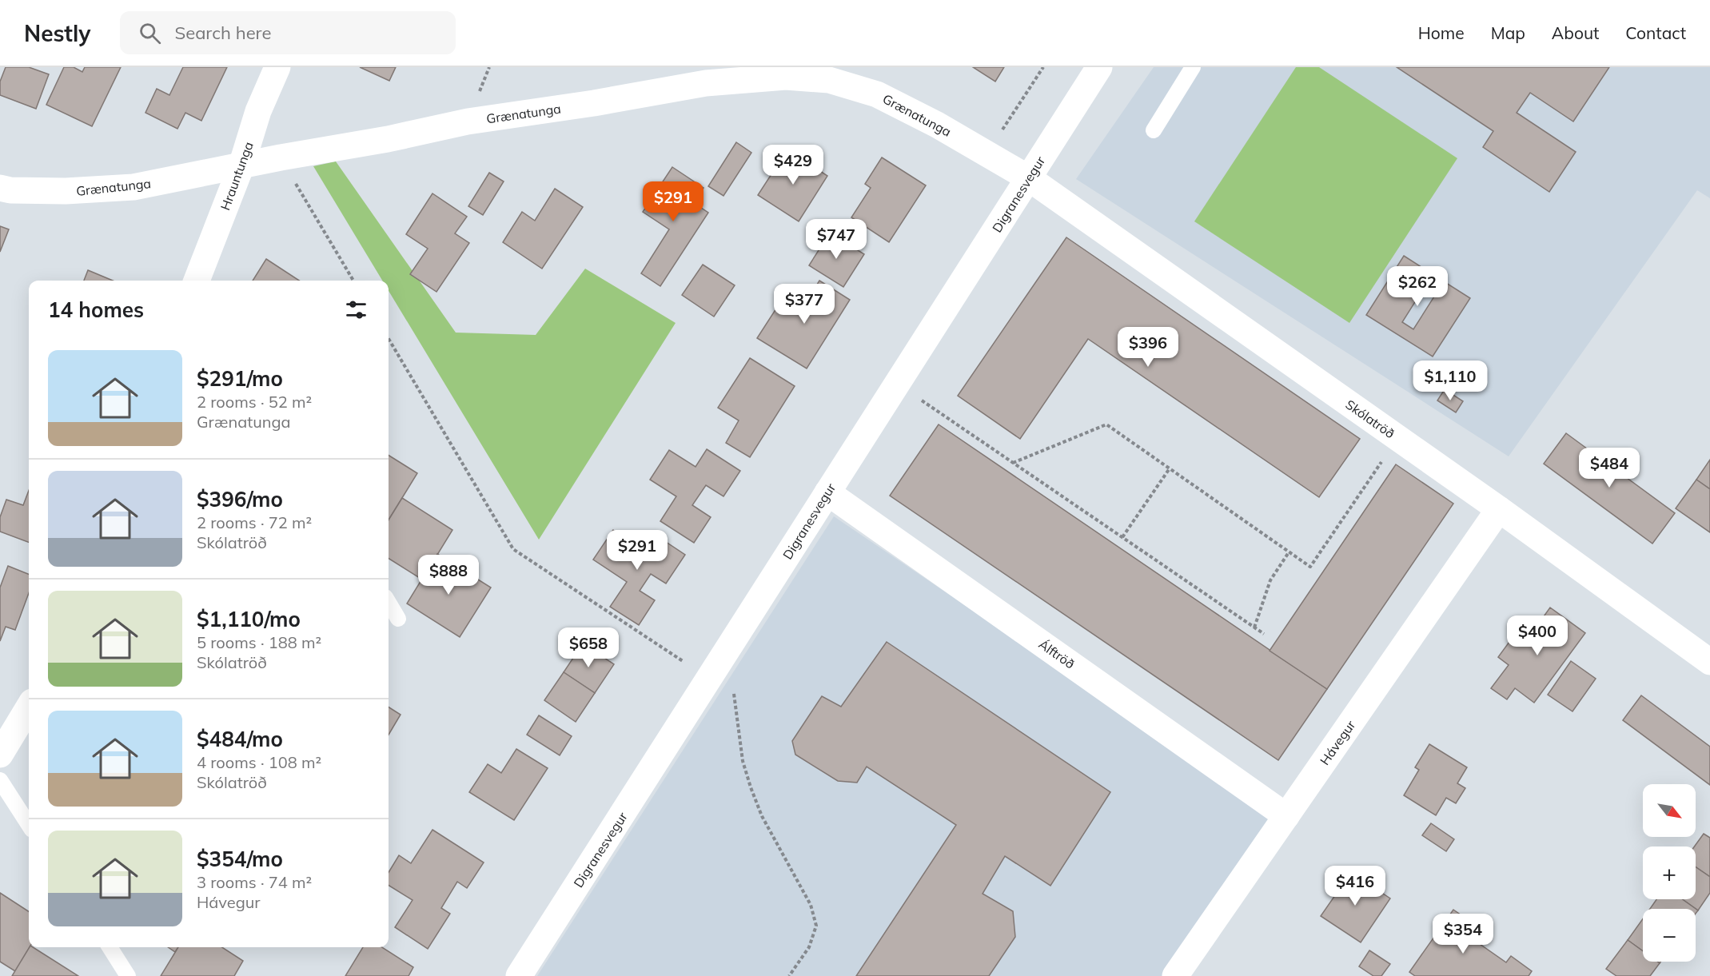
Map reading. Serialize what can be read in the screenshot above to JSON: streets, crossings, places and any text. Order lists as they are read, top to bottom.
{
  "streets": {
    "street": [
      "Grænatunga",
      "Hrauntunga",
      "Digranesvegur",
      "Skólatröð",
      "Álftröð",
      "Hávegur"
    ]
  },
  "crossings": [
    ["Grænatunga", "Hrauntunga"],
    ["Grænatunga", "Digranesvegur"],
    ["Grænatunga", "Skólatröð"],
    ["Digranesvegur", "Skólatröð"],
    ["Digranesvegur", "Álftröð"],
    ["Skólatröð", "Hávegur"],
    ["Álftröð", "Hávegur"]
  ],
  "north": "bottom right",
  "page": {
    "header": "Nestly",
    "search": "Search here",
    "nav": [
      "Home",
      "Map",
      "About",
      "Contact"
    ],
    "price": [
      "$429",
      "$291",
      "$747",
      "$262",
      "$377",
      "$396",
      "$1,110",
      "$484",
      "$291",
      "$888",
      "$400",
      "$658",
      "$416",
      "$354"
    ],
    "heading": "14 homes",
    "list": [
      {
        "name": "$291/mo",
        "note": "2 rooms · 52 m² · Grænatunga"
      },
      {
        "name": "$396/mo",
        "note": "2 rooms · 72 m² · Skólatröð"
      },
      {
        "name": "$1,110/mo",
        "note": "5 rooms · 188 m² · Skólatröð"
      },
      {
        "name": "$484/mo",
        "note": "4 rooms · 108 m² · Skólatröð"
      },
      {
        "name": "$354/mo",
        "note": "3 rooms · 74 m² · Hávegur"
      }
    ],
    "map_buttons": ["+", "−"]
  }
}
